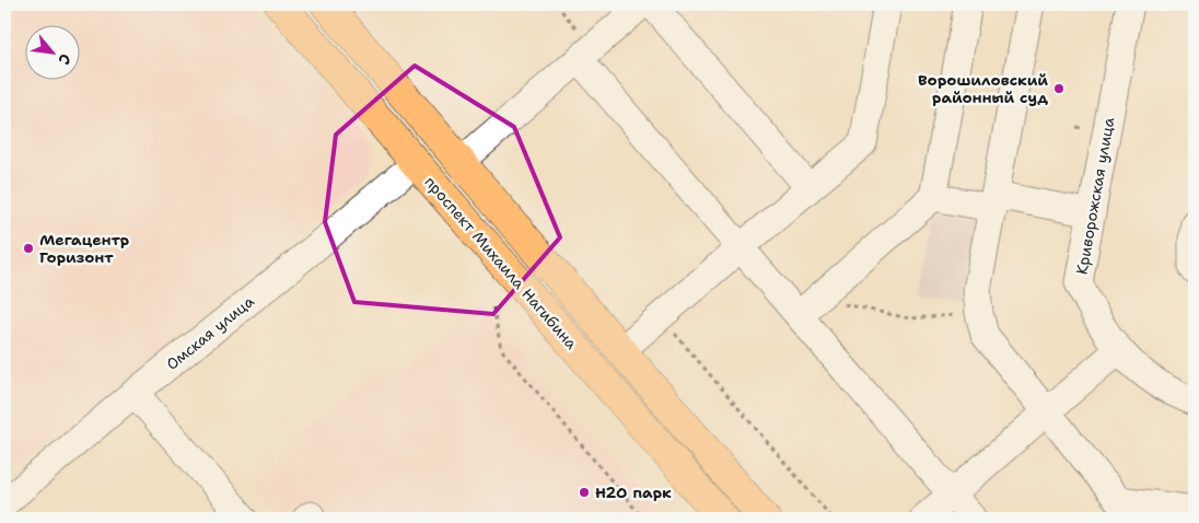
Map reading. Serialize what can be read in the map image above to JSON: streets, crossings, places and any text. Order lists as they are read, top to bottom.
{
  "streets": {
    "main road": ["проспект Михаила Нагибина"],
    "street": ["Криворожская улица", "Омская улица"]
  },
  "crossings": [
    ["проспект Михаила Нагибина", "Омская улица"]
  ],
  "places": ["Ворошиловский районный суд", "Мегацентр Горизонт", "H2O парк"],
  "north": "bottom right"
}
